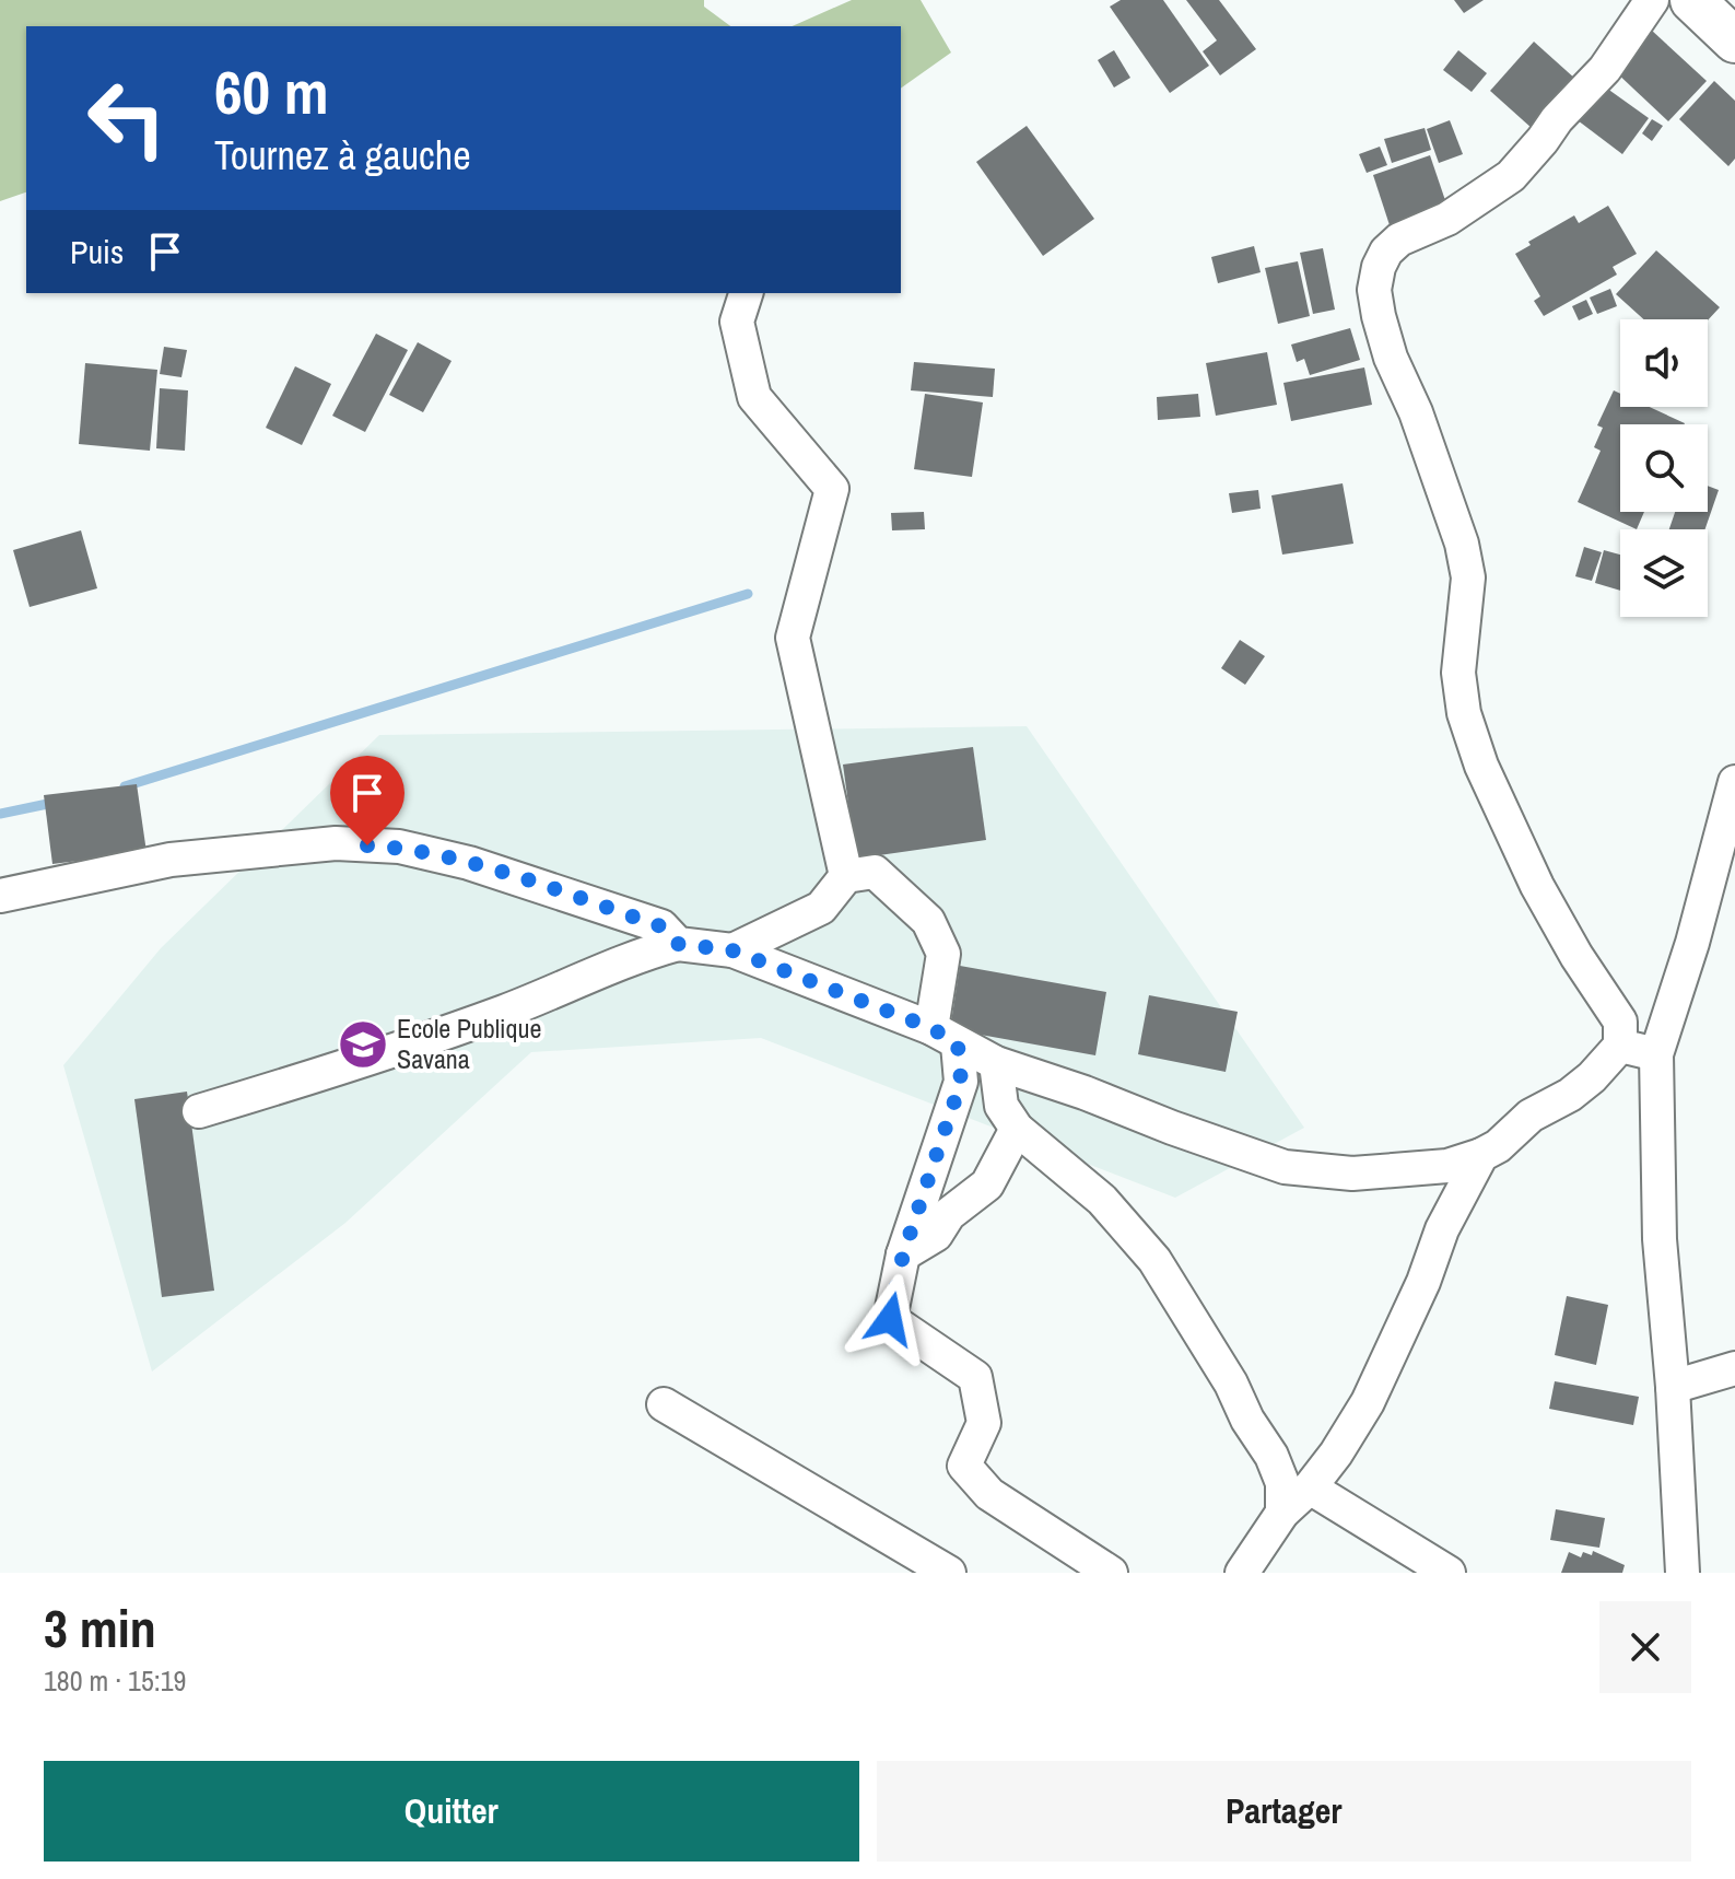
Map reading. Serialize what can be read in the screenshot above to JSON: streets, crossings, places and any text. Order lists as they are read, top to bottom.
{
  "places": {
    "school or university": ["Ecole Publique Savana"]
  },
  "page": {
    "turn": ["60 m", "Tournez à gauche"],
    "then": "Puis",
    "heading": ["3 min", "180 m · 15:19"],
    "buttons": ["Quitter", "Partager"]
  }
}
